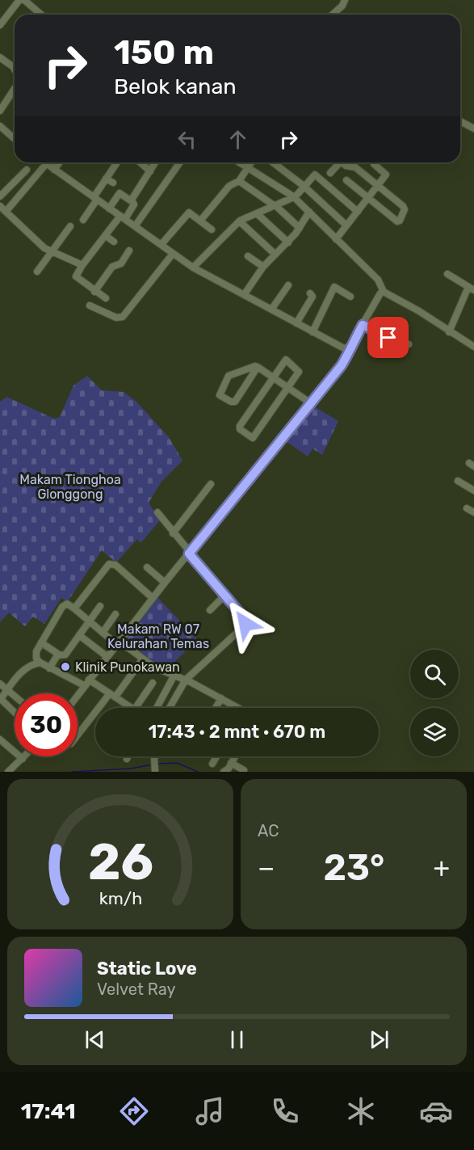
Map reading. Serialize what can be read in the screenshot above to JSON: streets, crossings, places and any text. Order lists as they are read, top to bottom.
{
  "parks": ["Makam Tionghoa Glonggong", "Makam RW 07 Kelurahan Temas"],
  "places": ["Klinik Punokawan"],
  "page": {
    "turn": ["150 m", "Belok kanan"],
    "limit": "30",
    "trip": "17:43 · 2 mnt · 670 m",
    "tile": "AC",
    "heat": ["−", "23°", "+"],
    "song": ["Static Love", "Velvet Ray"],
    "tabs": "17:41",
    "gauge": ["26", "km/h"]
  }
}
